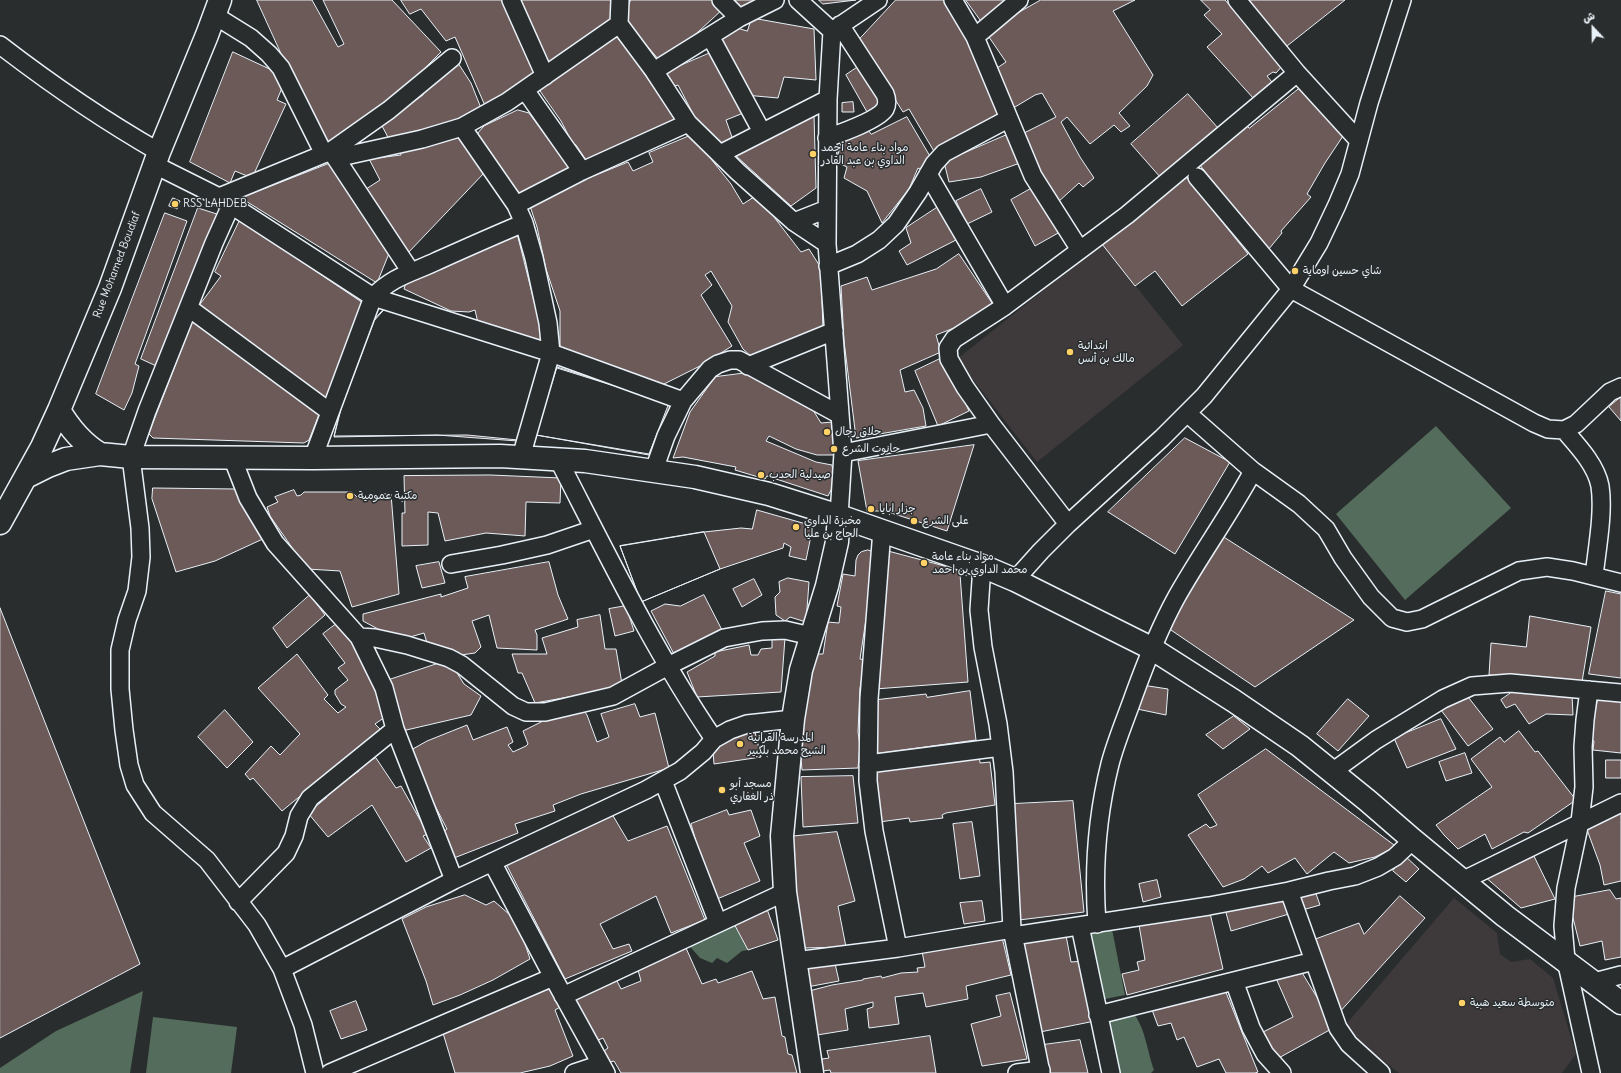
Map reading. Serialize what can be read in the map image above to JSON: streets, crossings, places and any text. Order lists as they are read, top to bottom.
{
  "streets": {
    "street": ["Rue Mohamed Boudiaf"]
  },
  "places": [
    "مواد بناء عامة أحمد الداوي بن عبد القادر",
    "RSS LAHDEB",
    "شاي حسين اوماية",
    "ابتدائية مالك بن أنس",
    "حلاق رجال",
    "حانوت الشرع",
    "صيدلية الحدب",
    "مكتبة عمومية",
    "جزار ابايا",
    "على الشرع",
    "مخبزة الداوي الحاج بن عليا",
    "مواد بناء عامة محمد الداوي بن احمد",
    "المدرسة القرانية الشيح محمد بلكبير",
    "مسجد أبو ذر الغفاري",
    "متوسطة سعيد هبية"
  ],
  "north": "top"
}
